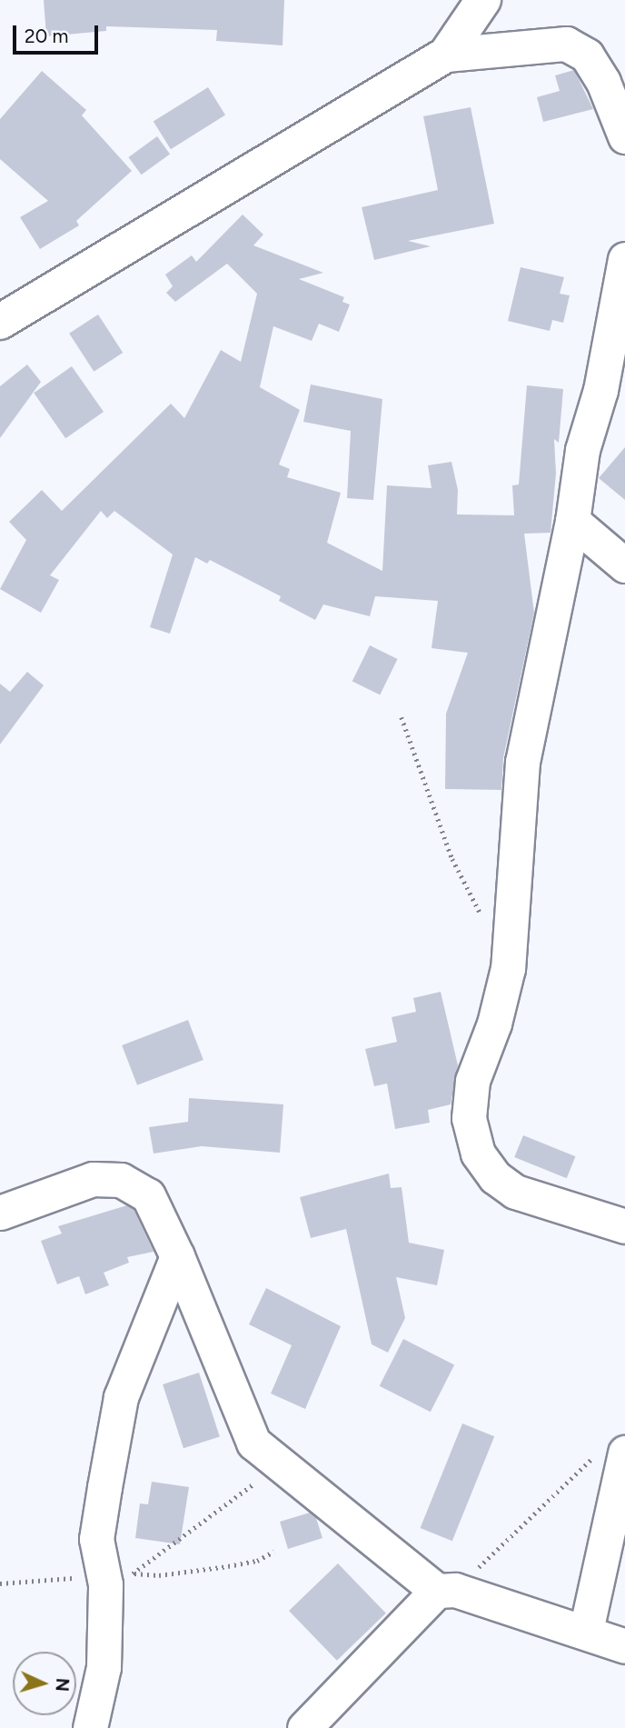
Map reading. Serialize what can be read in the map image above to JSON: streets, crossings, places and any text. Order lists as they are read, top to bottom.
{
  "scale_bar": "20 m",
  "north": "right"
}
